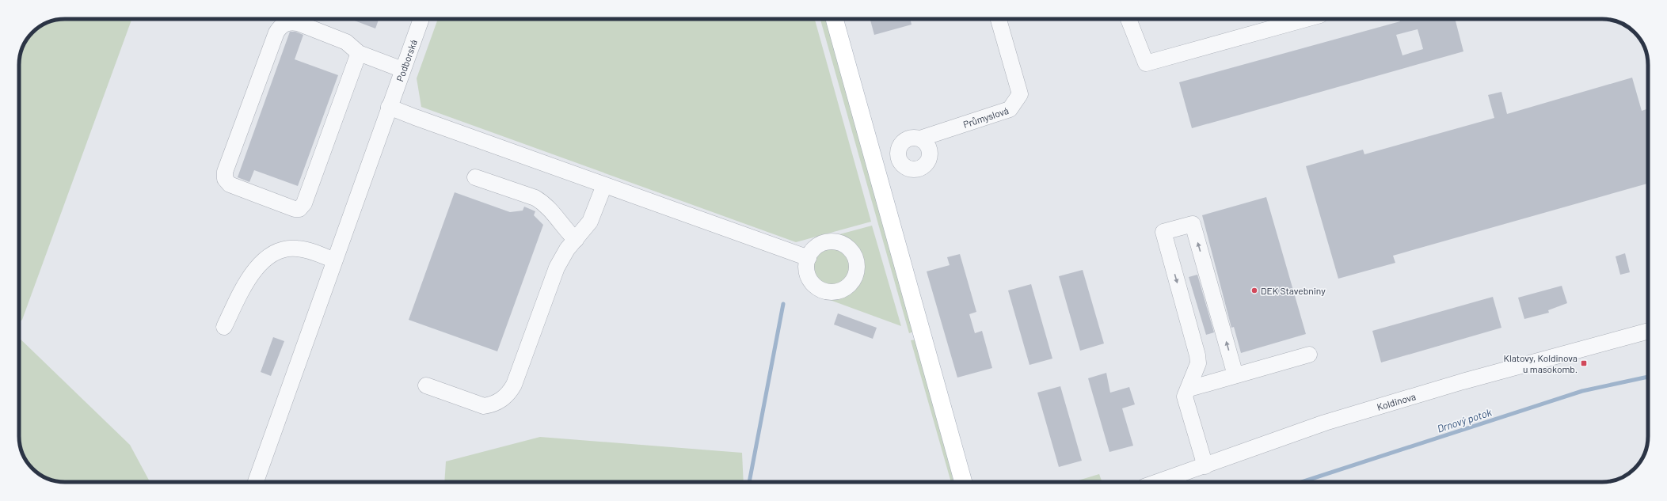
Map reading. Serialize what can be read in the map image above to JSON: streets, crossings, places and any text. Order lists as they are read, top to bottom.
{
  "streets": {
    "street": ["Podborská", "Průmyslová", "Koldinova"]
  },
  "water": ["Drnový potok"],
  "places": {
    "other": ["DEK Stavebniny"],
    "transit": ["Klatovy, Koldinova u masokomb."]
  }
}
